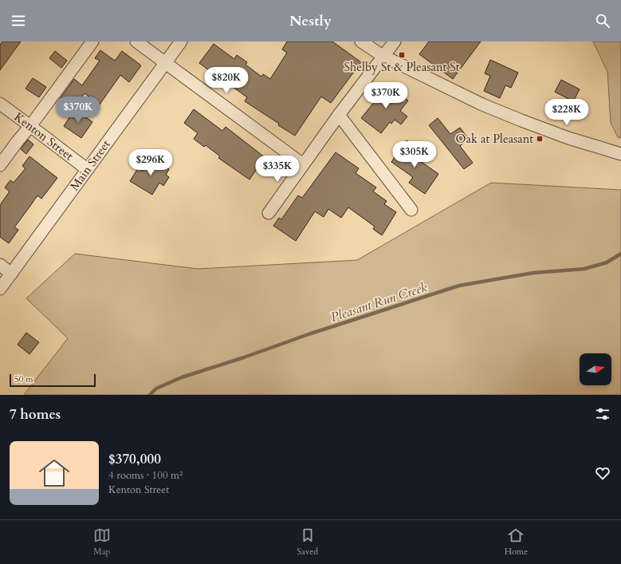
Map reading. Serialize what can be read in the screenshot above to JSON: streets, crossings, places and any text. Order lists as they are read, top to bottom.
{
  "streets": {
    "street": ["Kenton Street", "Main Street"]
  },
  "crossings": [
    ["Kenton Street", "Main Street"]
  ],
  "water": ["Pleasant Run Creek"],
  "places": {
    "transit": ["Shelby St & Pleasant St", "Oak at Pleasant"]
  },
  "scale_bar": "50 m",
  "north": "right",
  "page": {
    "header": "Nestly",
    "price": [
      "$820K",
      "$370K",
      "$370K",
      "$228K",
      "$305K",
      "$296K",
      "$335K"
    ],
    "scale": "50 m",
    "heading": "7 homes",
    "list": [
      {
        "name": "$370,000",
        "note": "4 rooms · 100 m² · Kenton Street"
      }
    ],
    "tabs": ["Map", "Saved", "Home"]
  }
}
